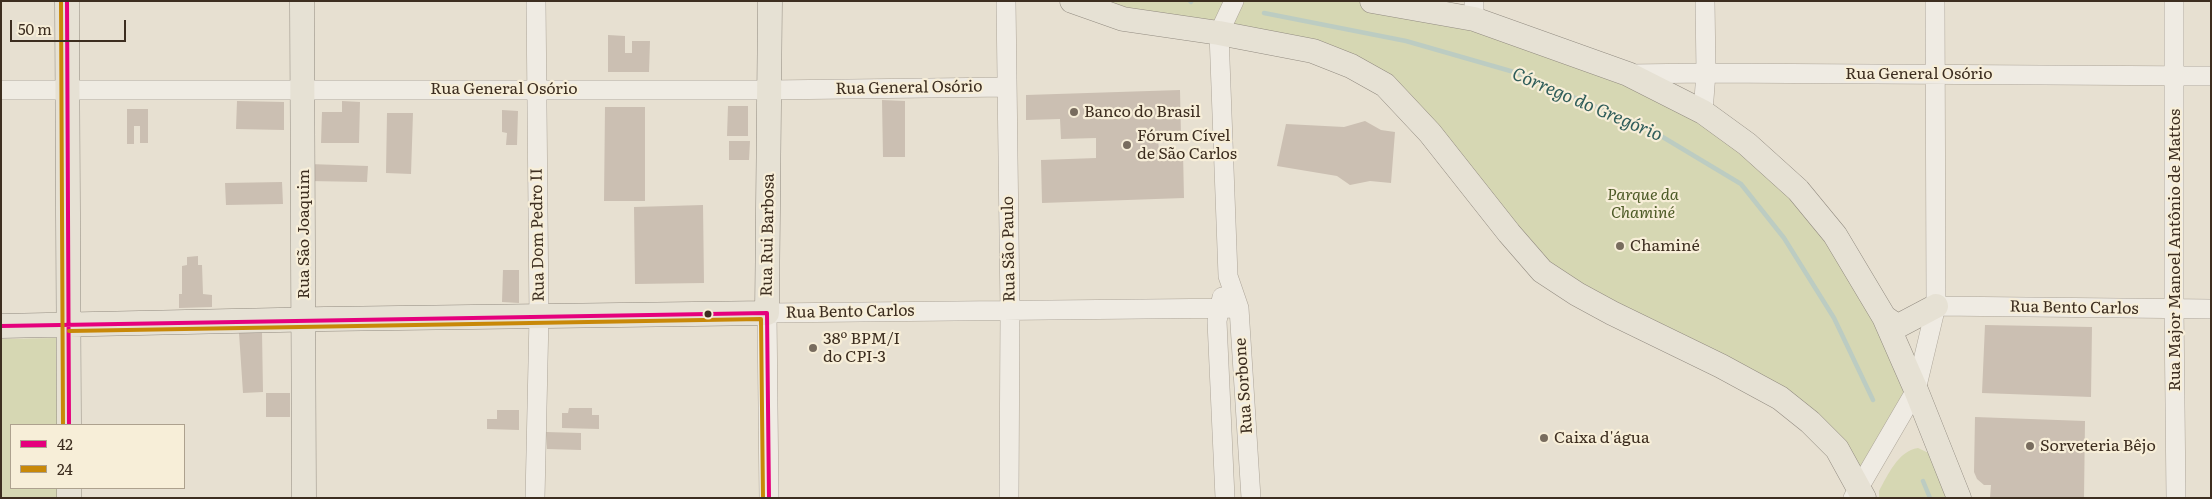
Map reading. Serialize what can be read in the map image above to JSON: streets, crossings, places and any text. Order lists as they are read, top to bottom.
{
  "streets": {
    "main road": ["Rua São Joaquim", "Rua Rui Barbosa", "Rua Bento Carlos"],
    "street": [
      "Rua General Osório",
      "Rua Dom Pedro II",
      "Rua São Paulo",
      "Rua Major Manoel Antônio de Mattos",
      "Rua Sorbone"
    ]
  },
  "crossings": [
    ["Rua General Osório", "Rua São Joaquim"],
    ["Rua General Osório", "Rua Dom Pedro II"],
    ["Rua General Osório", "Rua Rui Barbosa"],
    ["Rua General Osório", "Rua São Paulo"],
    ["Rua General Osório", "Rua Major Manoel Antônio de Mattos"],
    ["Rua São Joaquim", "Rua Bento Carlos"],
    ["Rua Dom Pedro II", "Rua Bento Carlos"],
    ["Rua Rui Barbosa", "Rua Bento Carlos"],
    ["Rua São Paulo", "Rua Bento Carlos"],
    ["Rua Major Manoel Antônio de Mattos", "Rua Bento Carlos"],
    ["Rua Bento Carlos", "Rua Sorbone"]
  ],
  "water": ["Córrego do Gregório"],
  "parks": ["Parque da Chaminé"],
  "places": [
    "Banco do Brasil",
    "Fórum Cível de São Carlos",
    "Chaminé",
    "38º BPM/I do CPI-3",
    "Caixa d'água",
    "Sorveteria Bêjo"
  ],
  "lines": ["transit line 42", "transit line 24"],
  "legend": ["42", "24"],
  "scale_bar": "50 m"
}
